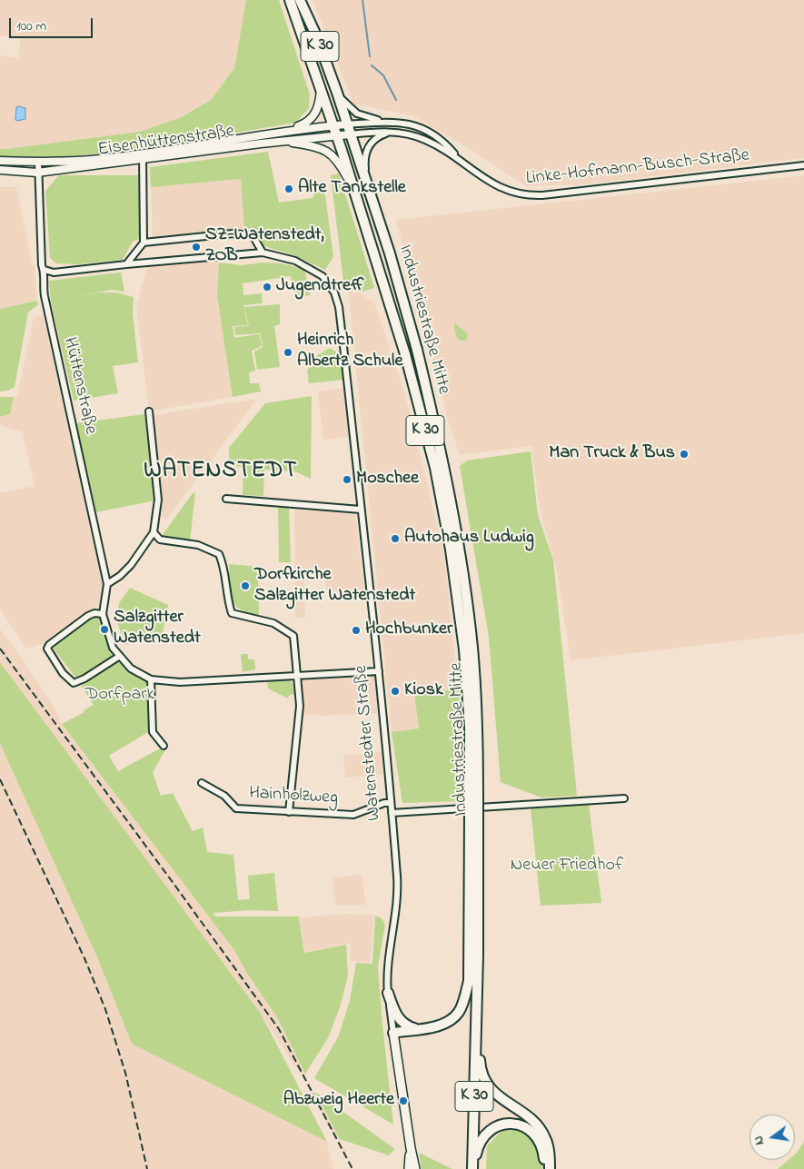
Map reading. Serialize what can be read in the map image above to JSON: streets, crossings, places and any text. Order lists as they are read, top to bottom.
{
  "streets": {
    "main road": ["K 30", "Industriestraße Mitte", "Watenstedter Straße"],
    "street": [
      "Eisenhüttenstraße",
      "Linke-Hofmann-Busch-Straße",
      "Hüttenstraße",
      "Hainholzweg"
    ]
  },
  "crossings": [
    ["K 30", "Eisenhüttenstraße"],
    ["K 30", "Linke-Hofmann-Busch-Straße"],
    ["K 30", "Industriestraße Mitte"],
    ["Eisenhüttenstraße", "Linke-Hofmann-Busch-Straße"],
    ["Eisenhüttenstraße", "Industriestraße Mitte"],
    ["Eisenhüttenstraße", "Hüttenstraße"],
    ["Linke-Hofmann-Busch-Straße", "Industriestraße Mitte"],
    ["Hüttenstraße", "Watenstedter Straße"],
    ["Watenstedter Straße", "Hainholzweg"]
  ],
  "districts": ["WATENSTEDT"],
  "parks": ["Dorfpark", "Neuer Friedhof"],
  "places": [
    "Alte Tankstelle",
    "SZ-Watenstedt, ZOB",
    "Jugendtreff",
    "Heinrich Albertz Schule",
    "Man Truck & Bus",
    "Moschee",
    "Autohaus Ludwig",
    "Dorfkirche Salzgitter Watenstedt",
    "Salzgitter Watenstedt",
    "Hochbunker",
    "Kiosk",
    "Abzweig Heerte"
  ],
  "scale_bar": "100 m",
  "north": "left"
}
